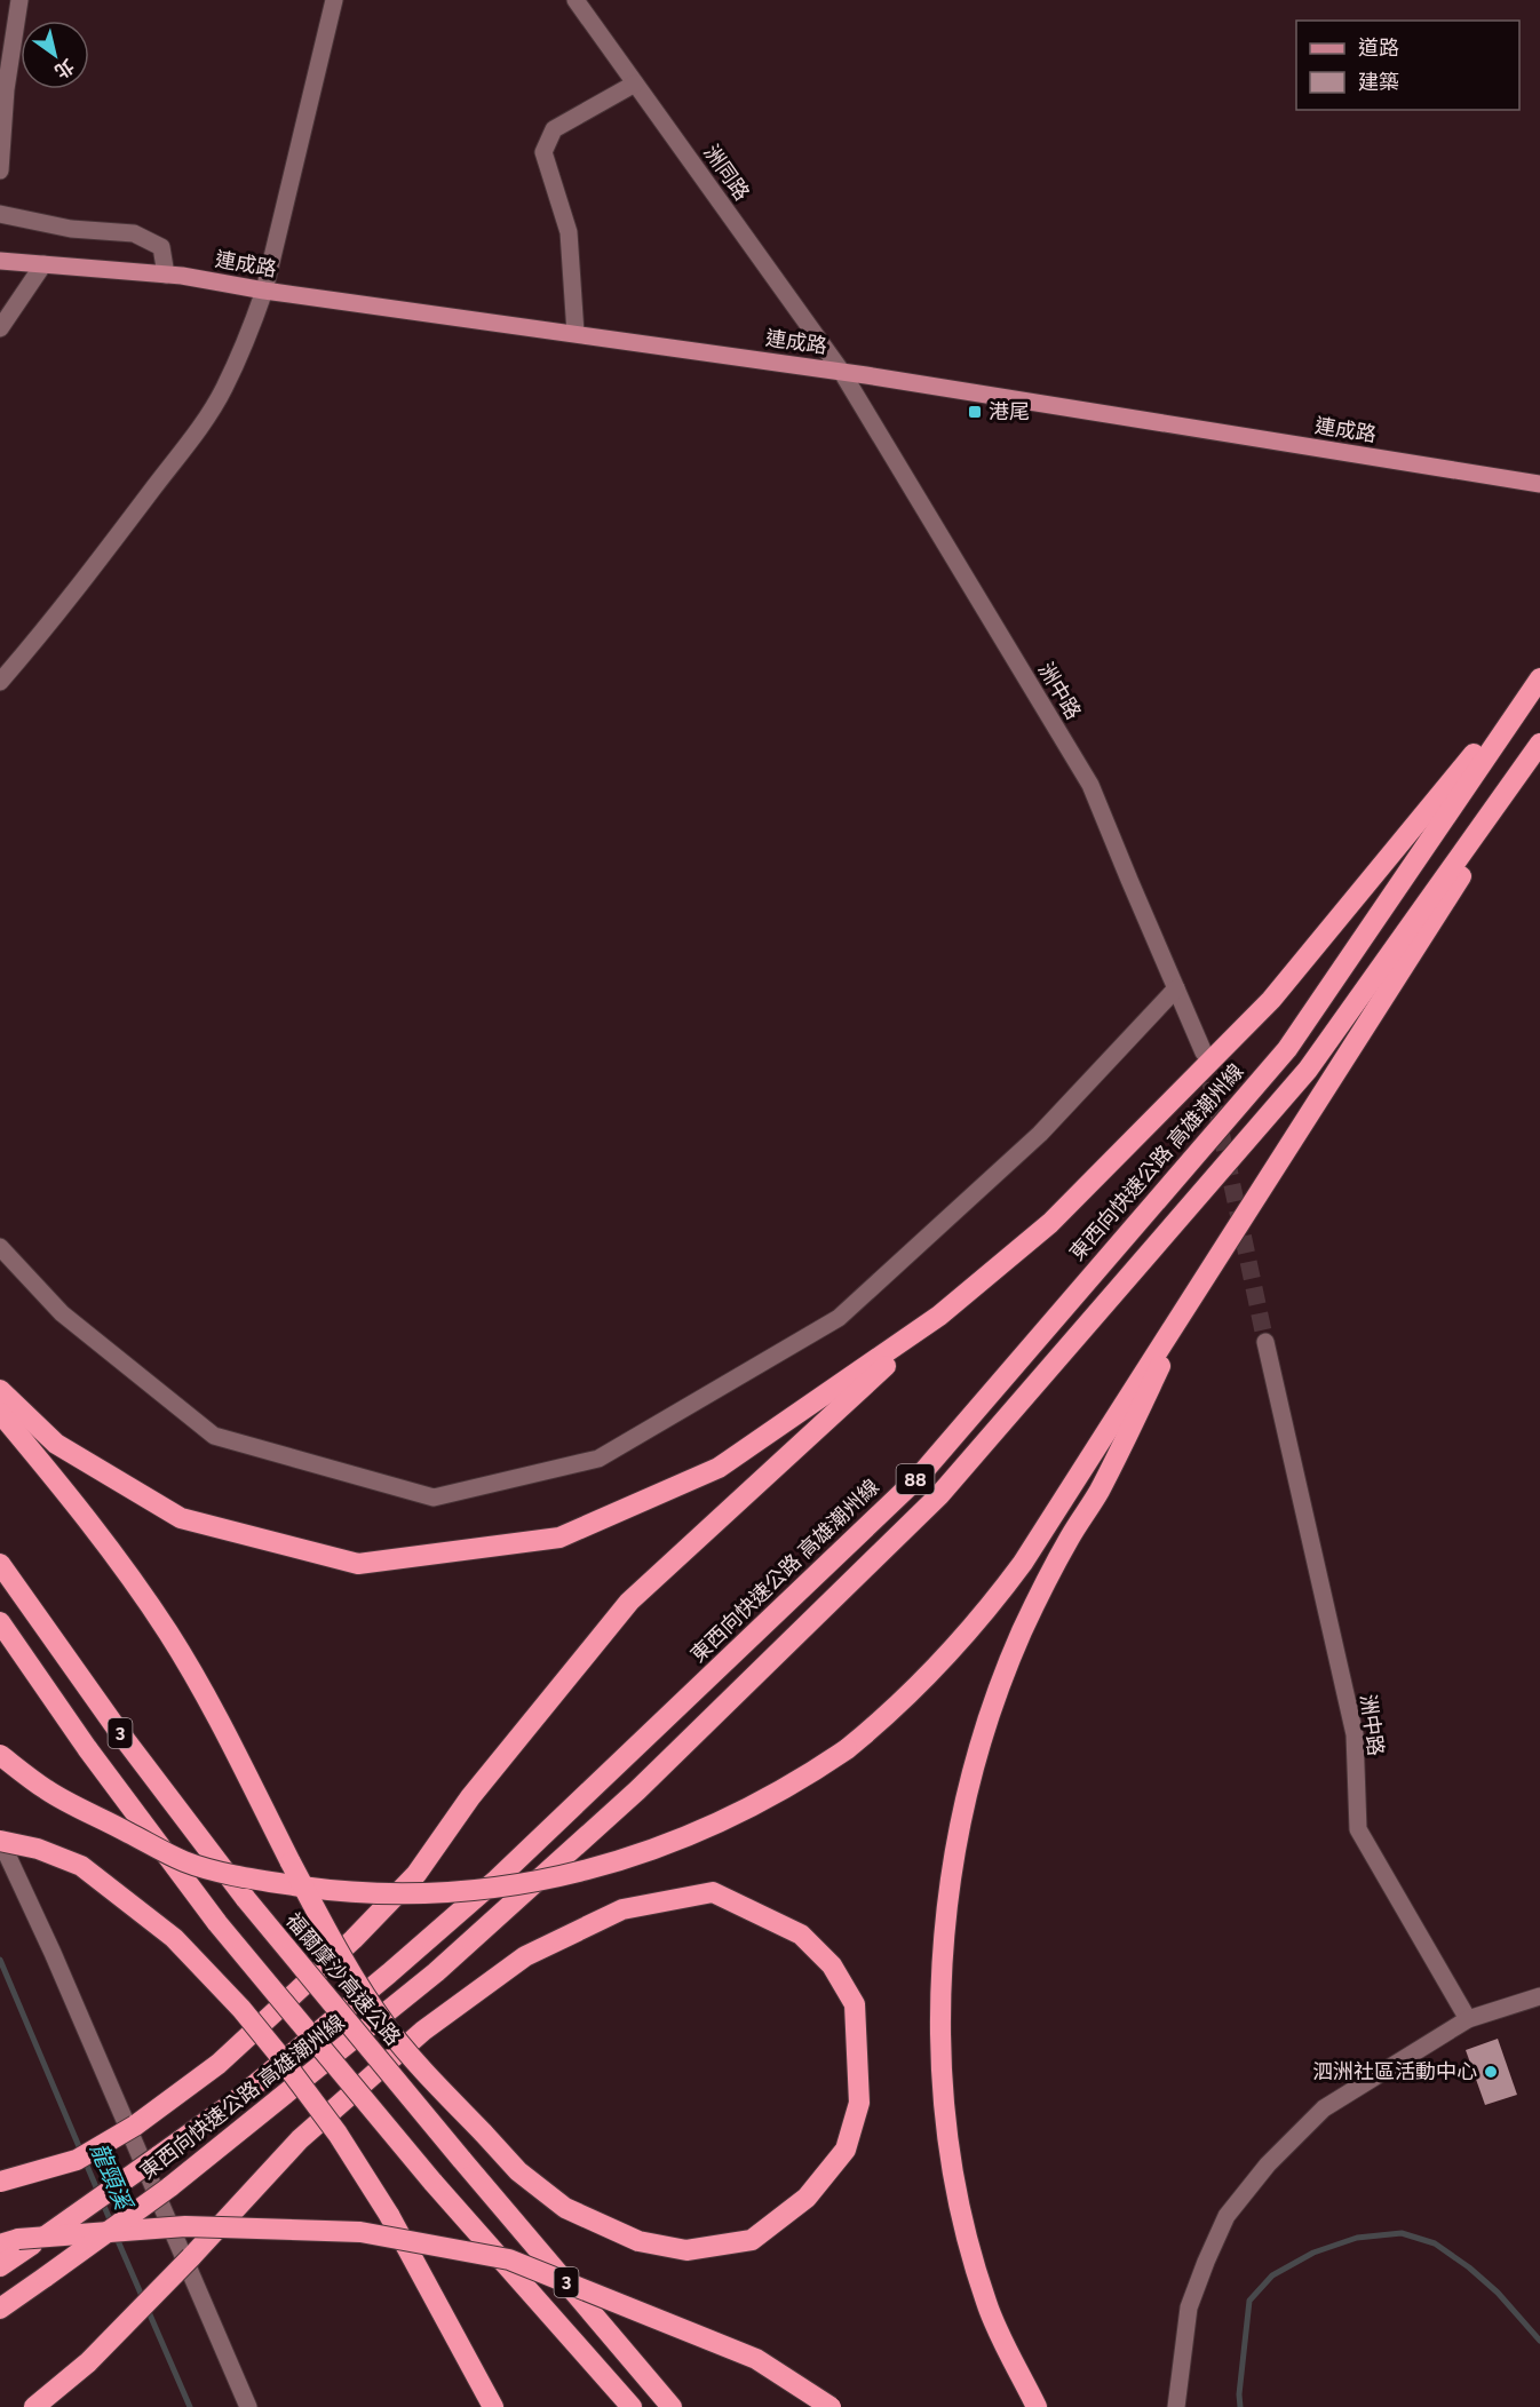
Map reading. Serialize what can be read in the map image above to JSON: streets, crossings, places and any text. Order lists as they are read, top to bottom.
{
  "streets": {
    "highway": [
      "東西向快速公路 高雄潮州線",
      "88",
      "3",
      "福爾摩沙高速公路"
    ],
    "main road": ["連成路"],
    "street": ["洲同路", "洲中路"]
  },
  "crossings": [
    ["洲同路", "連成路"],
    ["洲同路", "洲中路"],
    ["連成路", "洲中路"]
  ],
  "water": ["龍頸溪"],
  "places": {
    "transit": ["港尾"],
    "other": ["泗洲社區活動中心"]
  },
  "legend": ["道路", "建築"],
  "north": "bottom right"
}
